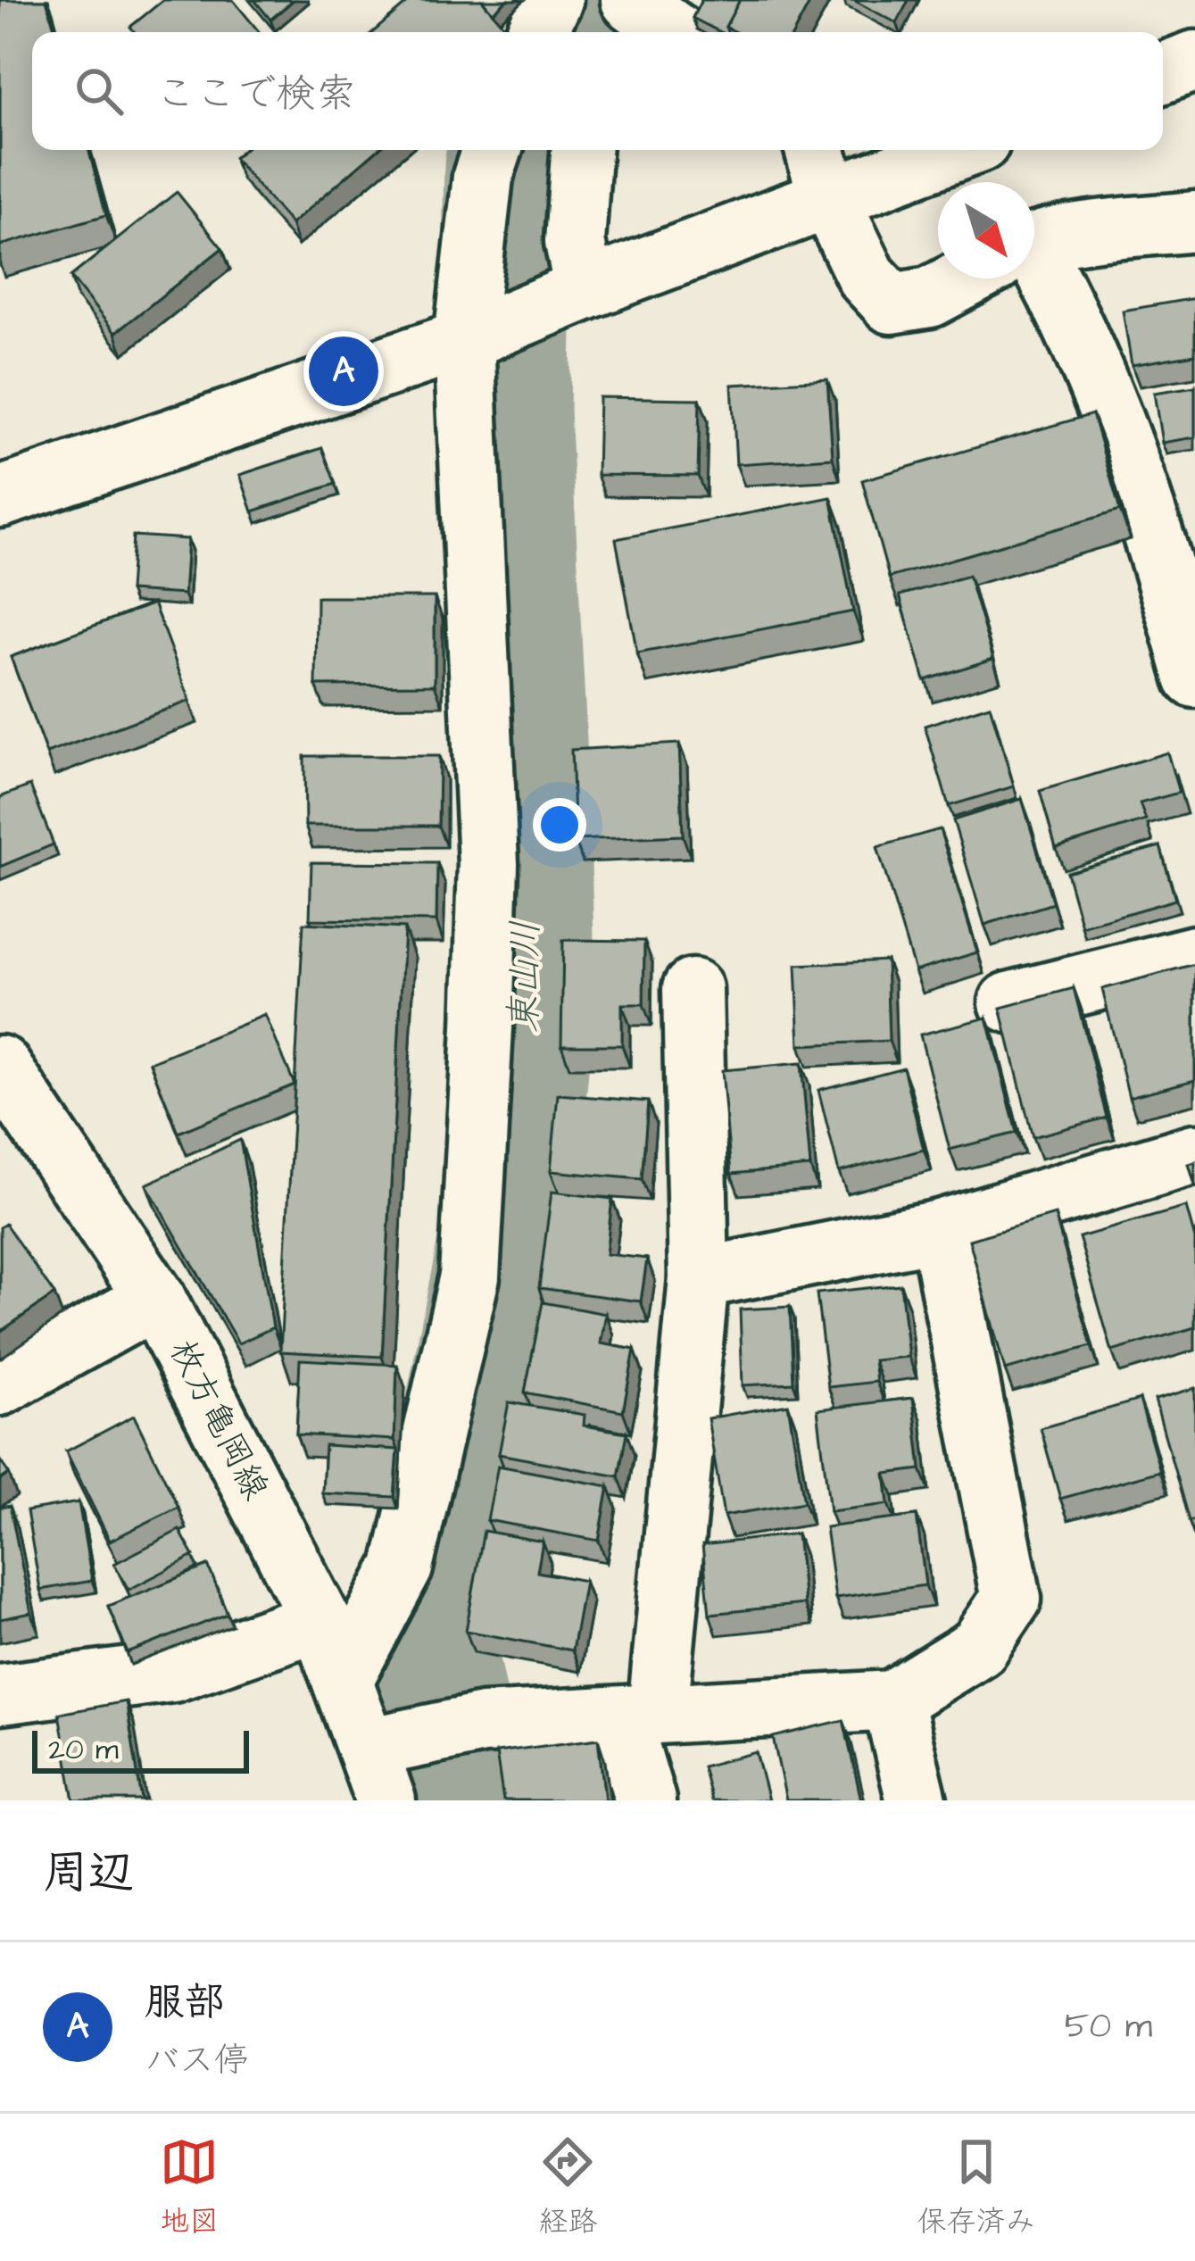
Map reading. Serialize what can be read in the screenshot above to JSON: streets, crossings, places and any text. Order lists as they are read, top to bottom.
{
  "streets": {
    "street": ["枚方亀岡線"]
  },
  "water": ["東山川"],
  "scale_bar": "20 m",
  "north": "bottom right",
  "page": {
    "search": "ここで検索",
    "pins": "A",
    "scale": "20 m",
    "heading": "周辺",
    "list": [
      {
        "mark": "A",
        "name": "服部",
        "note": "バス停",
        "value": "50 m"
      }
    ],
    "nav": ["地図", "経路", "保存済み"]
  }
}
